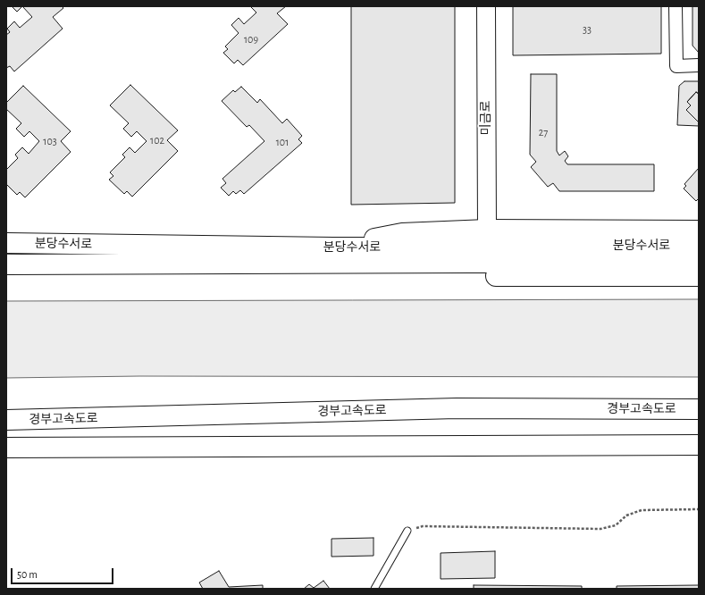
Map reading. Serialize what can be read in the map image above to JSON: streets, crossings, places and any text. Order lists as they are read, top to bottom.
{
  "streets": {
    "highway": ["분당수서로", "경부고속도로"],
    "main road": ["미금로"]
  },
  "house_numbers": [
    "33",
    "109",
    "27",
    "102",
    "103",
    "101"
  ],
  "scale_bar": "50 m"
}
